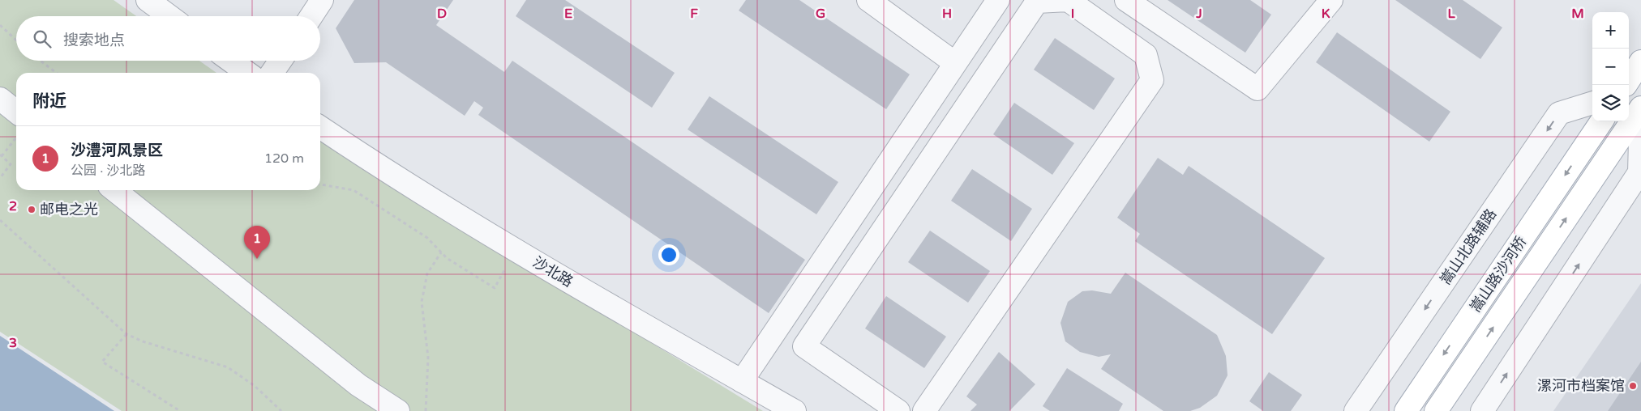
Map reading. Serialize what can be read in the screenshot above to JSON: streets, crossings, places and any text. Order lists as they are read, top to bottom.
{
  "streets": {
    "main road": ["嵩山路沙河桥"],
    "street": ["嵩山北路辅路", "沙北路"]
  },
  "places": ["邮电之光", "漯河市档案馆"],
  "page": {
    "map_buttons": ["+", "−"],
    "search": "搜索地点",
    "heading": "附近",
    "list": [
      {
        "mark": "1",
        "name": "沙澧河风景区",
        "note": "公园 · 沙北路",
        "value": "120 m"
      }
    ],
    "pins": "1"
  },
  "grid": {
    "columns": [
      "D",
      "E",
      "F",
      "G",
      "H",
      "I",
      "J",
      "K",
      "L",
      "M"
    ],
    "rows": ["2", "3"]
  }
}
